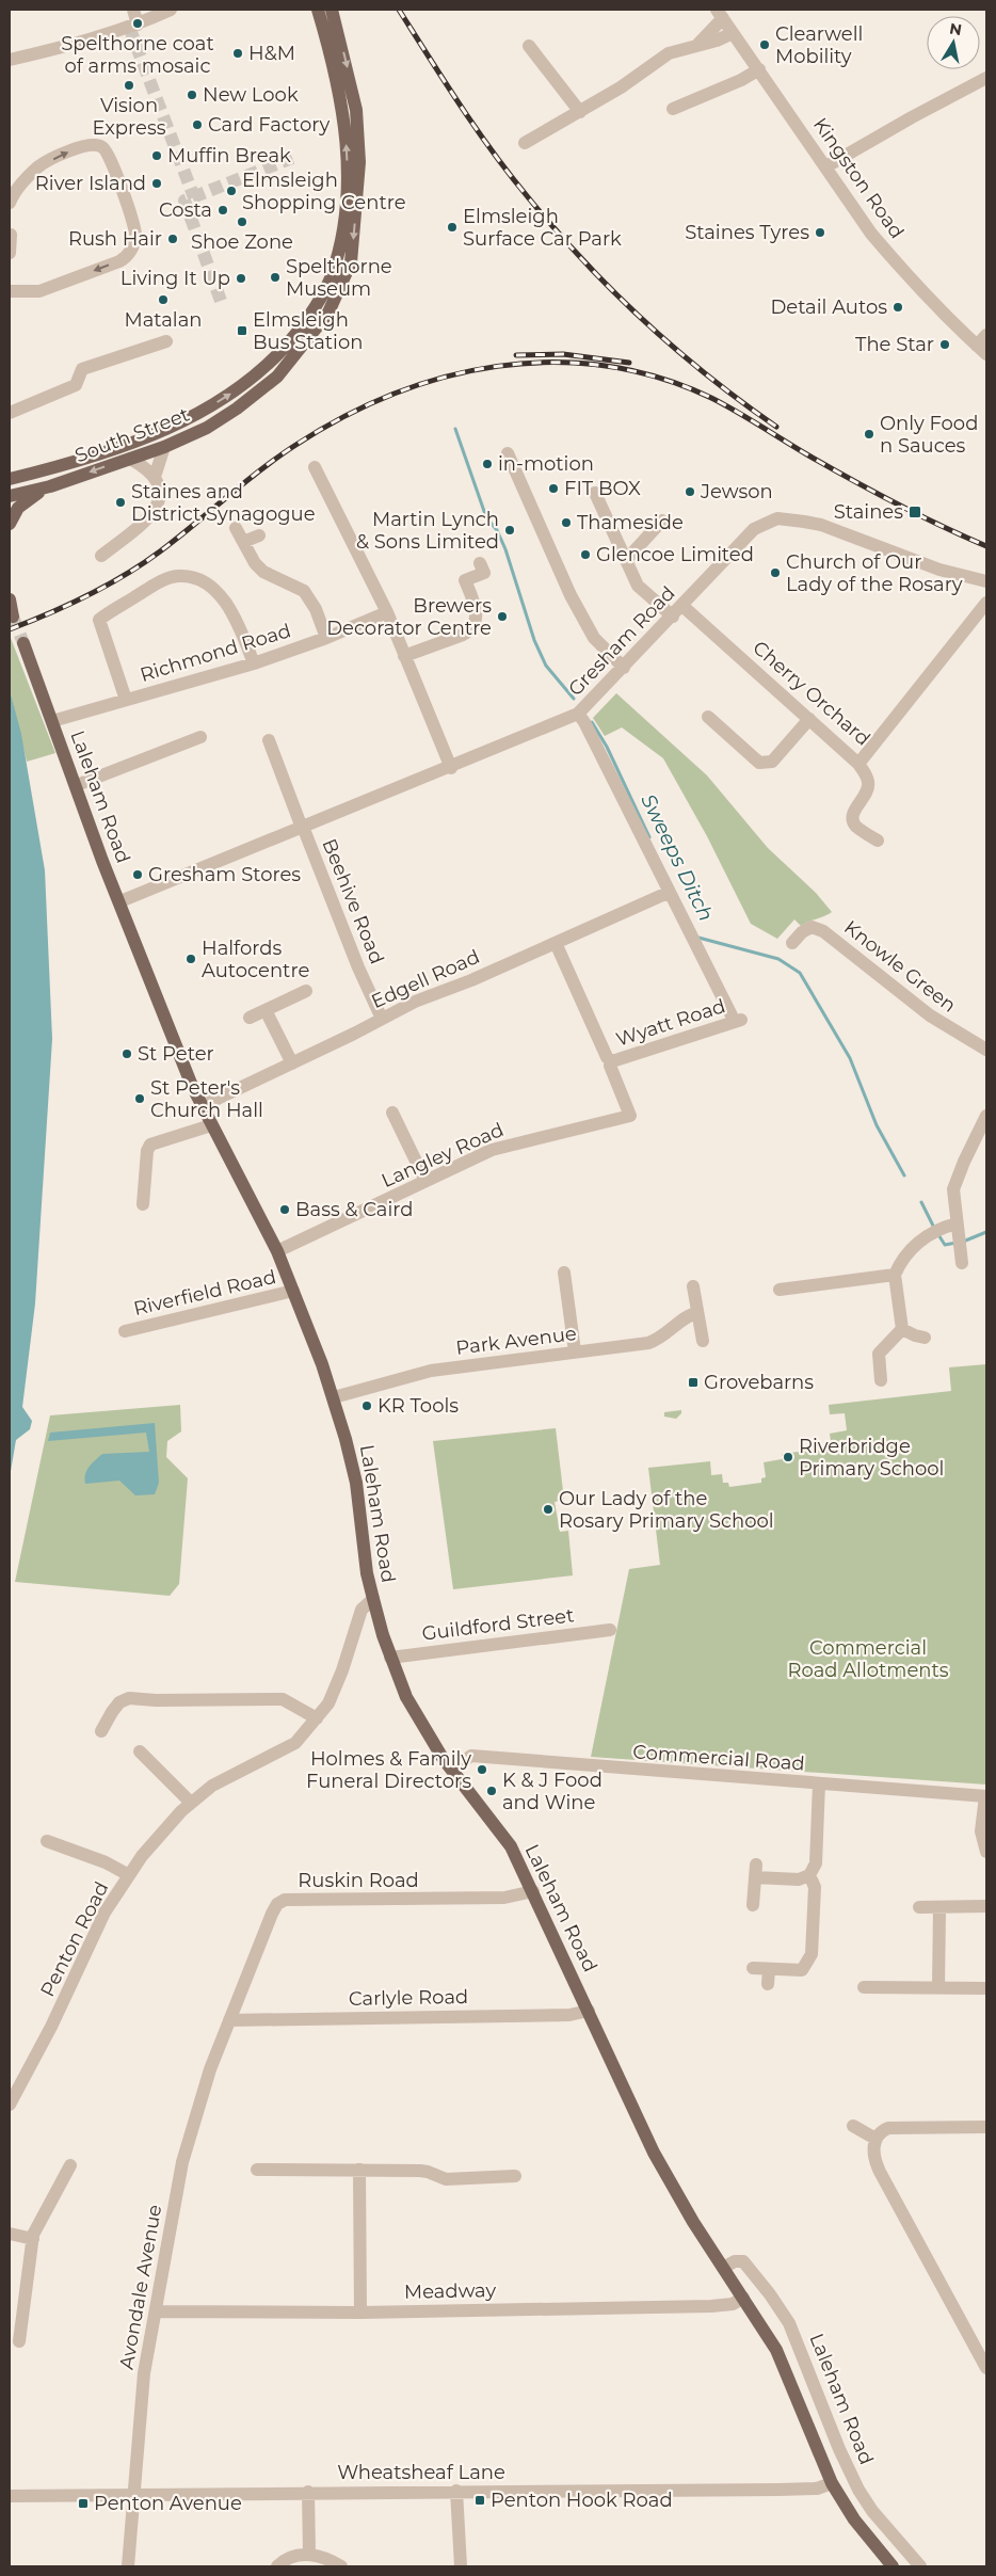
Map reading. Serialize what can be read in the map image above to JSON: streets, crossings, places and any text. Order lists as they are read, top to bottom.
{
  "streets": {
    "main road": ["South Street", "Laleham Road"],
    "street": [
      "Kingston Road",
      "Gresham Road",
      "Richmond Road",
      "Cherry Orchard",
      "Beehive Road",
      "Knowle Green",
      "Edgell Road",
      "Wyatt Road",
      "Langley Road",
      "Riverfield Road",
      "Park Avenue",
      "Guildford Street",
      "Commercial Road",
      "Ruskin Road",
      "Penton Road",
      "Carlyle Road",
      "Avondale Avenue",
      "Meadway",
      "Wheatsheaf Lane"
    ]
  },
  "crossings": [
    ["Gresham Road", "Cherry Orchard"],
    ["Gresham Road", "Laleham Road"],
    ["Gresham Road", "Beehive Road"],
    ["Richmond Road", "Laleham Road"],
    ["Laleham Road", "Edgell Road"],
    ["Laleham Road", "Langley Road"],
    ["Laleham Road", "Riverfield Road"],
    ["Laleham Road", "Park Avenue"],
    ["Laleham Road", "Guildford Street"],
    ["Laleham Road", "Commercial Road"],
    ["Laleham Road", "Ruskin Road"],
    ["Laleham Road", "Penton Road"],
    ["Laleham Road", "Carlyle Road"],
    ["Laleham Road", "Meadway"],
    ["Laleham Road", "Wheatsheaf Lane"],
    ["Beehive Road", "Edgell Road"],
    ["Edgell Road", "Wyatt Road"],
    ["Wyatt Road", "Langley Road"],
    ["Ruskin Road", "Carlyle Road"],
    ["Ruskin Road", "Avondale Avenue"],
    ["Carlyle Road", "Avondale Avenue"],
    ["Avondale Avenue", "Meadway"],
    ["Avondale Avenue", "Wheatsheaf Lane"]
  ],
  "water": ["Sweeps Ditch"],
  "parks": ["Commercial Road Allotments"],
  "places": {
    "other": [
      "Spelthorne coat of arms mosaic",
      "Clearwell Mobility",
      "H&M",
      "Vision Express",
      "New Look",
      "Card Factory",
      "Muffin Break",
      "River Island",
      "Elmsleigh Shopping Centre",
      "Costa",
      "Shoe Zone",
      "Elmsleigh Surface Car Park",
      "Staines Tyres",
      "Rush Hair",
      "Spelthorne Museum",
      "Living It Up",
      "Matalan",
      "Detail Autos",
      "The Star",
      "Only Food n Sauces",
      "in-motion",
      "FIT BOX",
      "Jewson",
      "Staines and District Synagogue",
      "Thameside",
      "Martin Lynch & Sons Limited",
      "Glencoe Limited",
      "Church of Our Lady of the Rosary",
      "Brewers Decorator Centre",
      "Gresham Stores",
      "Halfords Autocentre",
      "St Peter",
      "St Peter's Church Hall",
      "Bass & Caird",
      "KR Tools",
      "Riverbridge Primary School",
      "Our Lady of the Rosary Primary School",
      "Holmes & Family Funeral Directors",
      "K & J Food and Wine"
    ],
    "transit": [
      "Elmsleigh Bus Station",
      "Staines",
      "Grovebarns",
      "Penton Hook Road",
      "Penton Avenue"
    ]
  },
  "north": "top"
}
